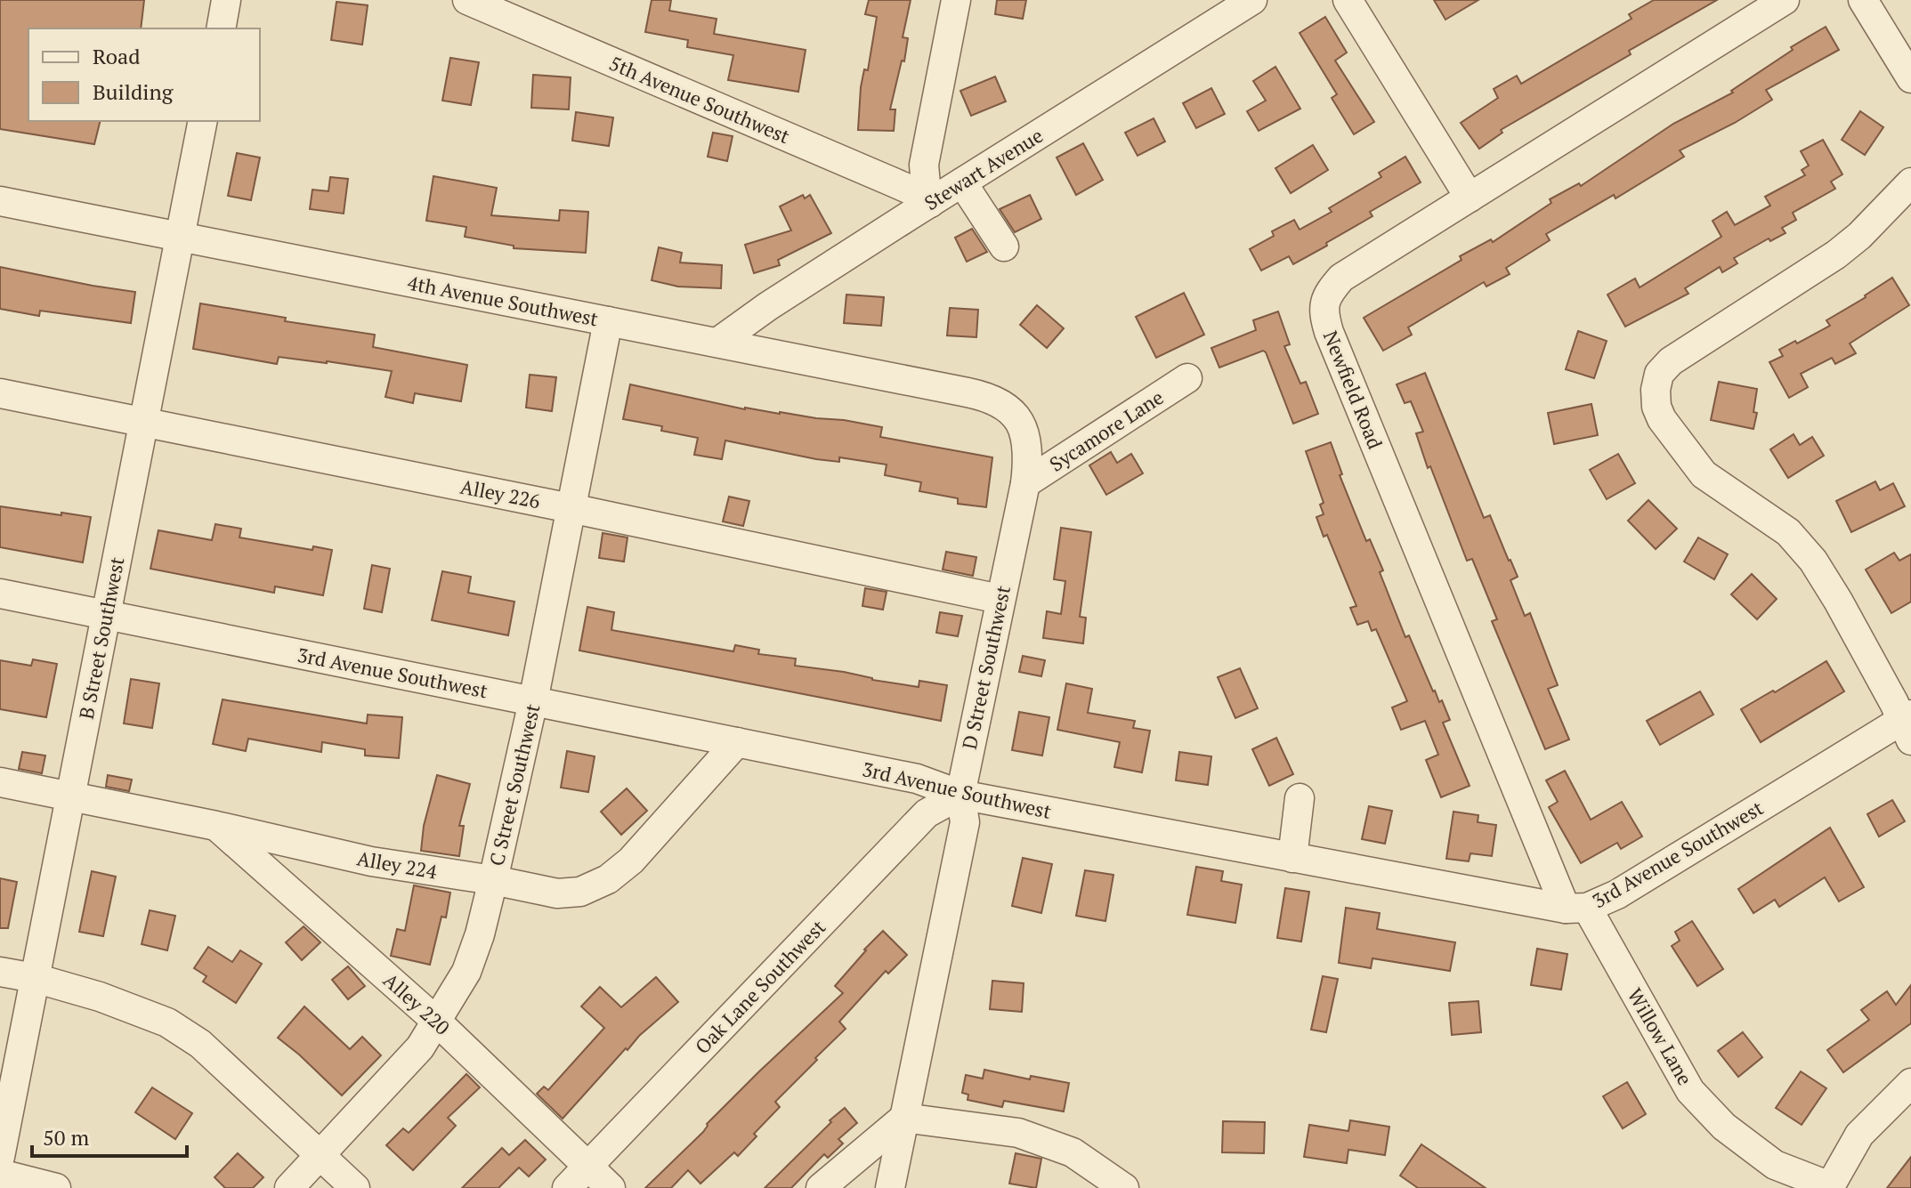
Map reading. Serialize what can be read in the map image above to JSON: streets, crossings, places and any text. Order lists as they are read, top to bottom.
{
  "streets": {
    "street": [
      "5th Avenue Southwest",
      "Stewart Avenue",
      "4th Avenue Southwest",
      "Newfield Road",
      "Sycamore Lane",
      "Alley 226",
      "B Street Southwest",
      "D Street Southwest",
      "3rd Avenue Southwest",
      "C Street Southwest",
      "Alley 224",
      "Oak Lane Southwest",
      "Alley 220",
      "Willow Lane"
    ]
  },
  "crossings": [
    ["5th Avenue Southwest", "Stewart Avenue"],
    ["Stewart Avenue", "4th Avenue Southwest"],
    ["4th Avenue Southwest", "B Street Southwest"],
    ["4th Avenue Southwest", "D Street Southwest"],
    ["4th Avenue Southwest", "C Street Southwest"],
    ["Newfield Road", "3rd Avenue Southwest"],
    ["Newfield Road", "Willow Lane"],
    ["Sycamore Lane", "D Street Southwest"],
    ["Alley 226", "B Street Southwest"],
    ["Alley 226", "D Street Southwest"],
    ["Alley 226", "C Street Southwest"],
    ["B Street Southwest", "3rd Avenue Southwest"],
    ["B Street Southwest", "Alley 224"],
    ["D Street Southwest", "3rd Avenue Southwest"],
    ["D Street Southwest", "Oak Lane Southwest"],
    ["3rd Avenue Southwest", "C Street Southwest"],
    ["3rd Avenue Southwest", "Alley 224"],
    ["3rd Avenue Southwest", "Oak Lane Southwest"],
    ["3rd Avenue Southwest", "Willow Lane"],
    ["C Street Southwest", "Alley 224"],
    ["C Street Southwest", "Alley 220"],
    ["Alley 224", "Alley 220"],
    ["Oak Lane Southwest", "Alley 220"]
  ],
  "legend": ["Road", "Building"],
  "scale_bar": "50 m"
}
